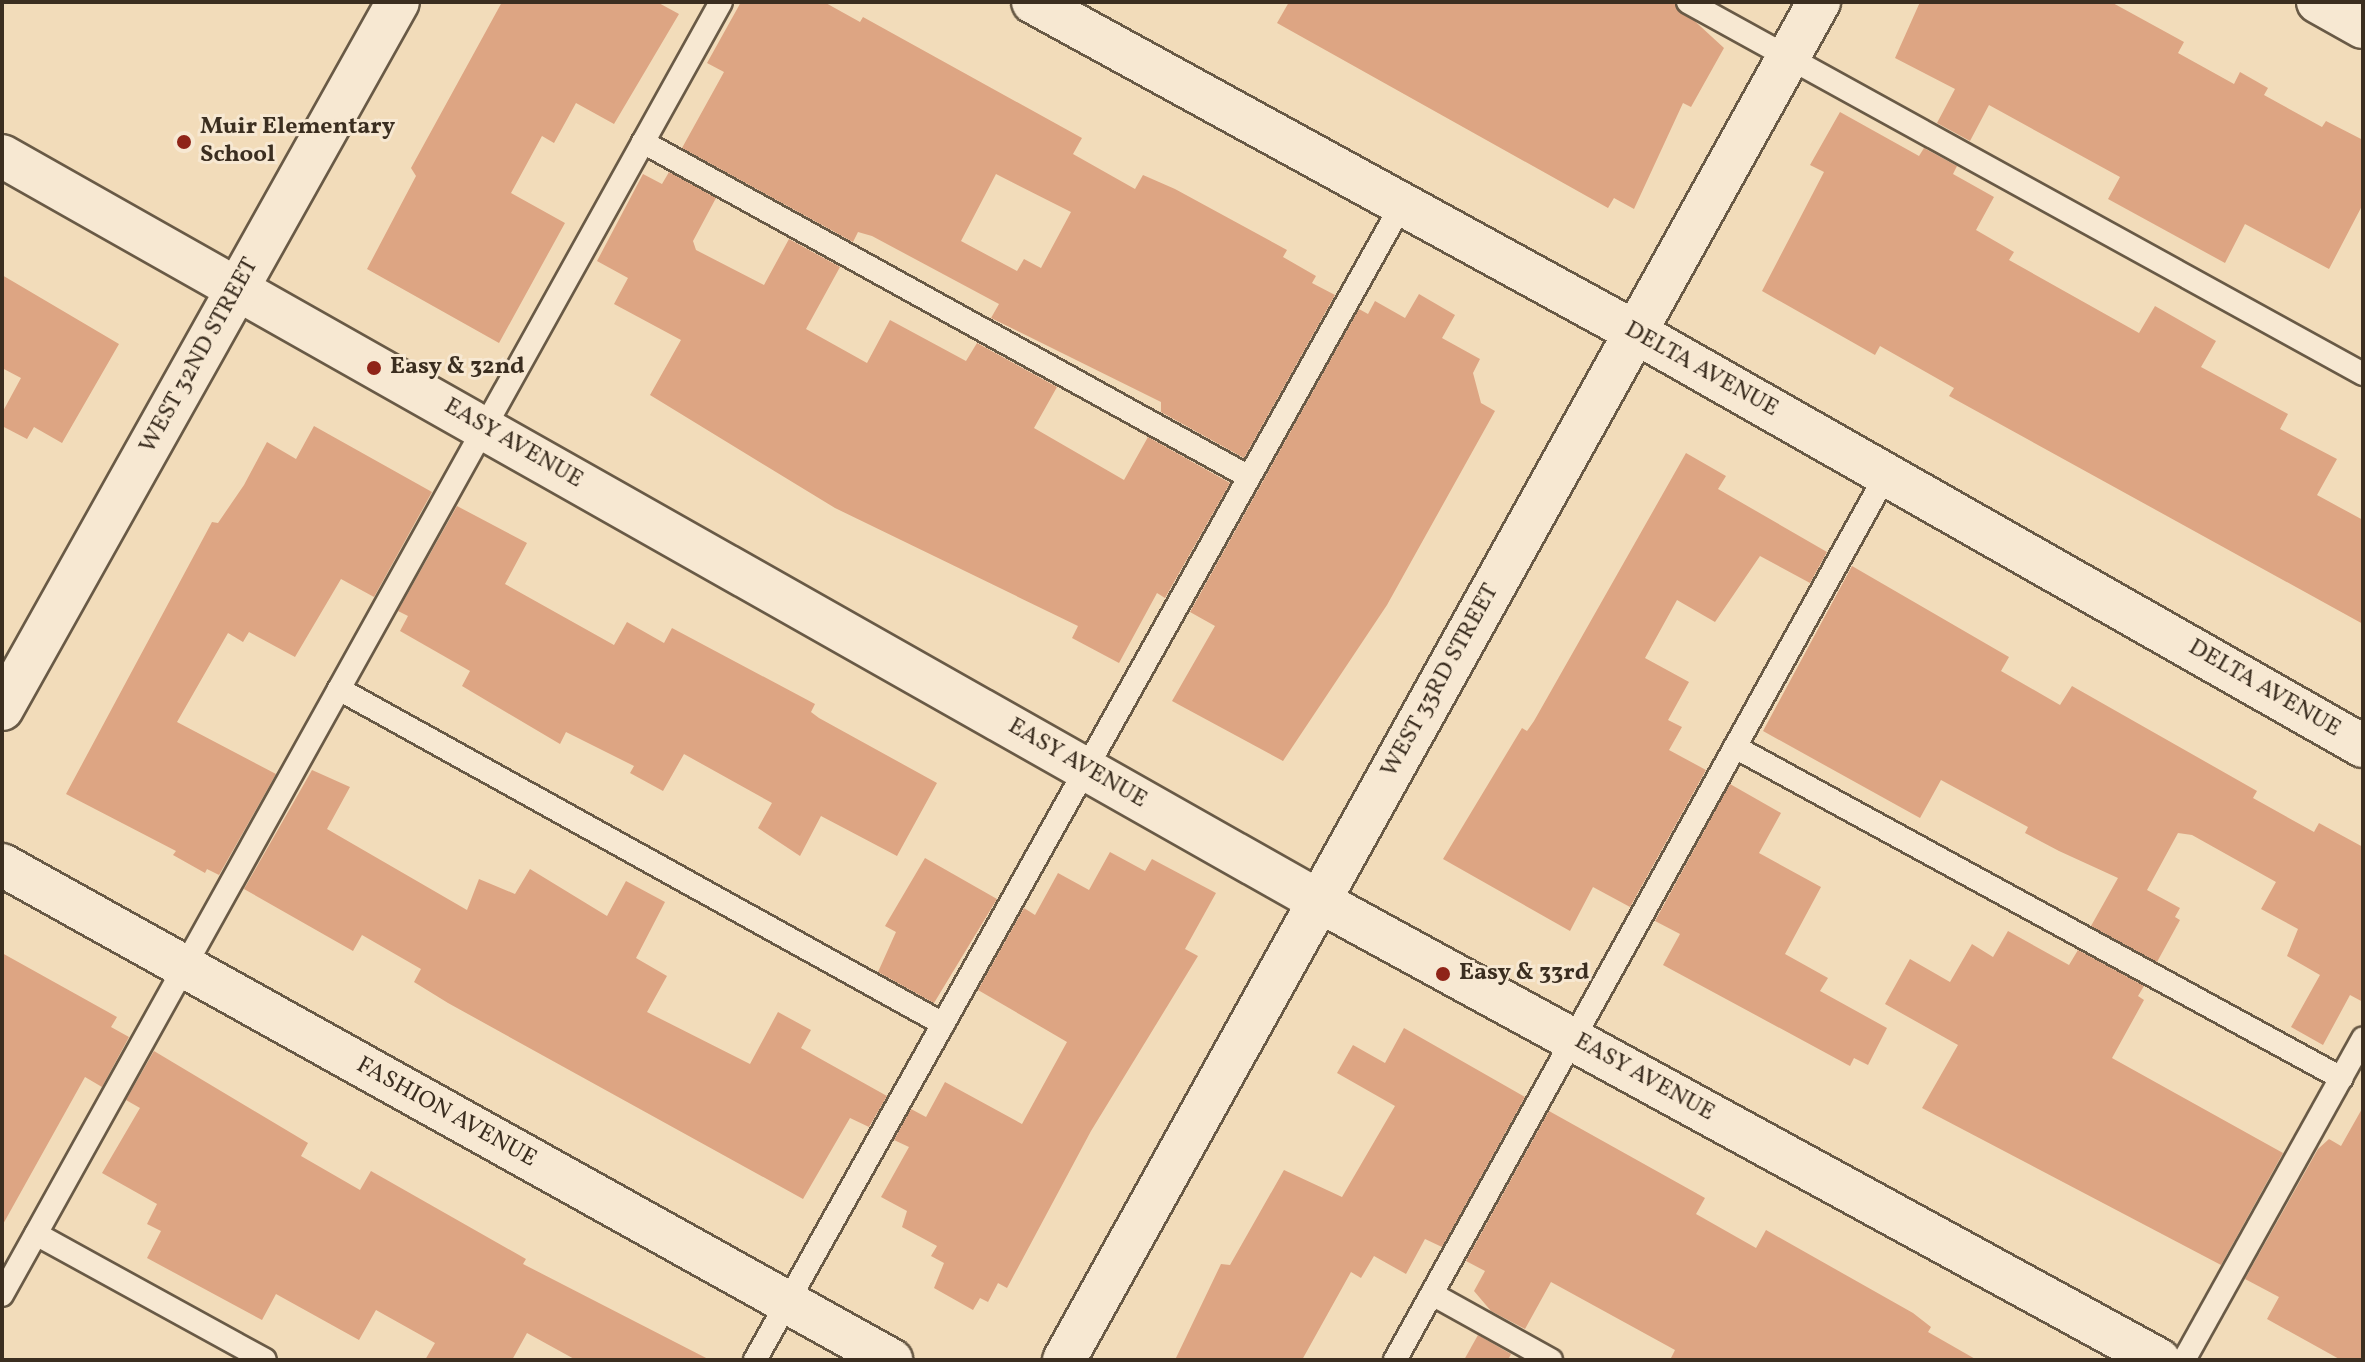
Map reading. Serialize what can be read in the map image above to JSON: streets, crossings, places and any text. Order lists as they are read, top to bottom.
{
  "streets": {
    "street": [
      "WEST 32ND STREET",
      "DELTA AVENUE",
      "EASY AVENUE",
      "WEST 33RD STREET",
      "FASHION AVENUE"
    ]
  },
  "crossings": [
    ["WEST 32ND STREET", "EASY AVENUE"],
    ["DELTA AVENUE", "WEST 33RD STREET"],
    ["EASY AVENUE", "WEST 33RD STREET"]
  ],
  "places": ["Muir Elementary School", "Easy & 32nd", "Easy & 33rd"]
}
